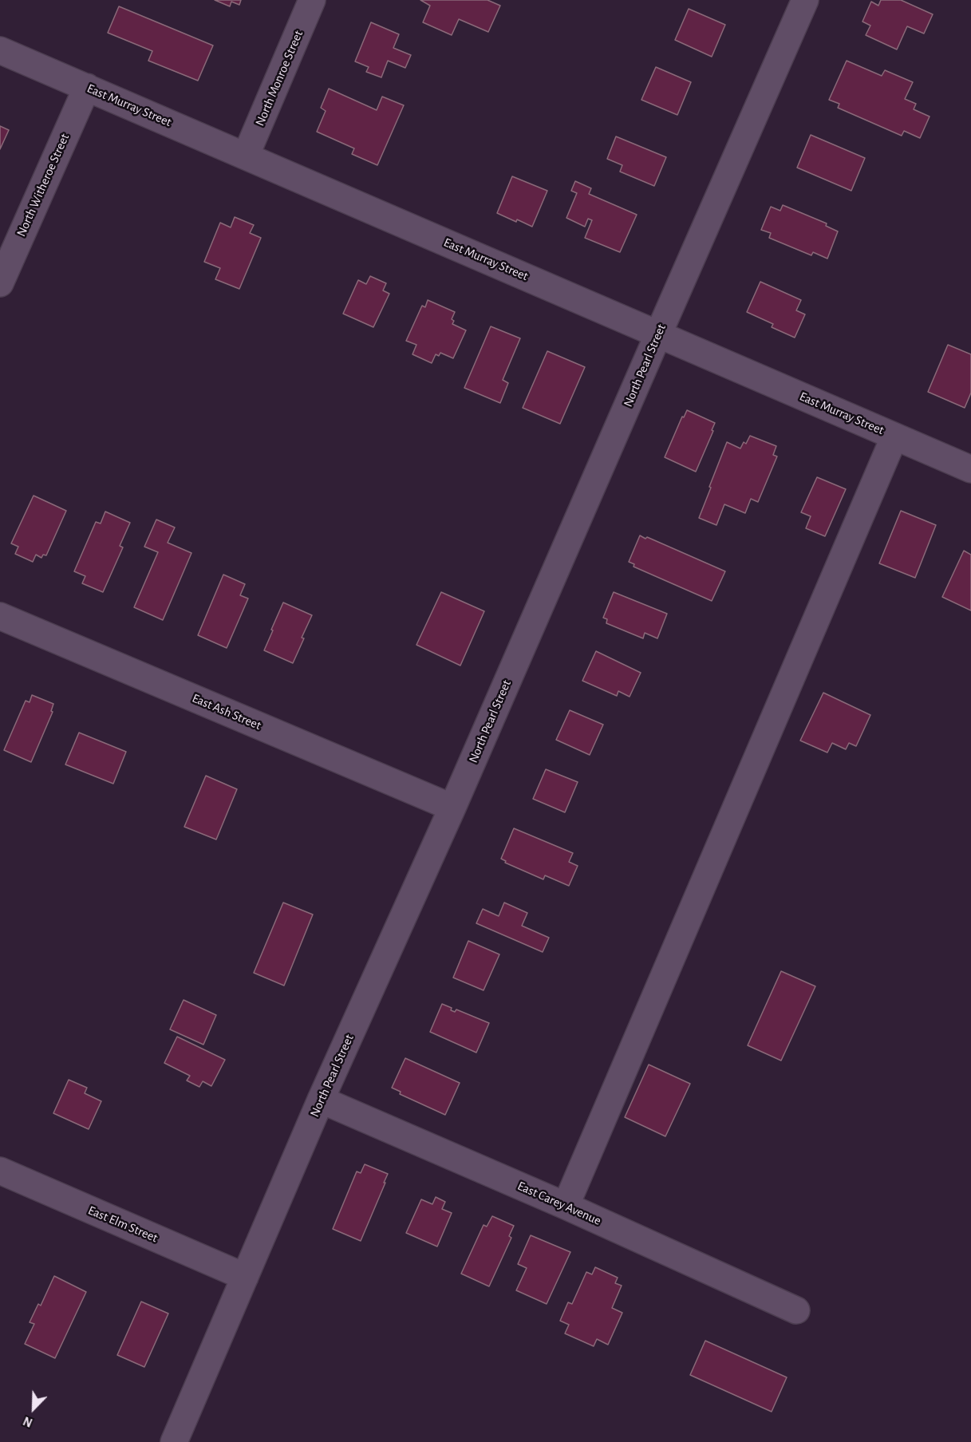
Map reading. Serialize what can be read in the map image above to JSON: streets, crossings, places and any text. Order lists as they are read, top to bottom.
{
  "streets": {
    "street": [
      "North Monroe Street",
      "East Murray Street",
      "North Witheroe Street",
      "North Pearl Street",
      "East Ash Street",
      "East Carey Avenue",
      "East Elm Street"
    ]
  },
  "crossings": [
    ["North Monroe Street", "East Murray Street"],
    ["East Murray Street", "North Witheroe Street"],
    ["East Murray Street", "North Pearl Street"],
    ["North Pearl Street", "East Ash Street"],
    ["North Pearl Street", "East Carey Avenue"],
    ["North Pearl Street", "East Elm Street"]
  ],
  "north": "bottom left"
}
